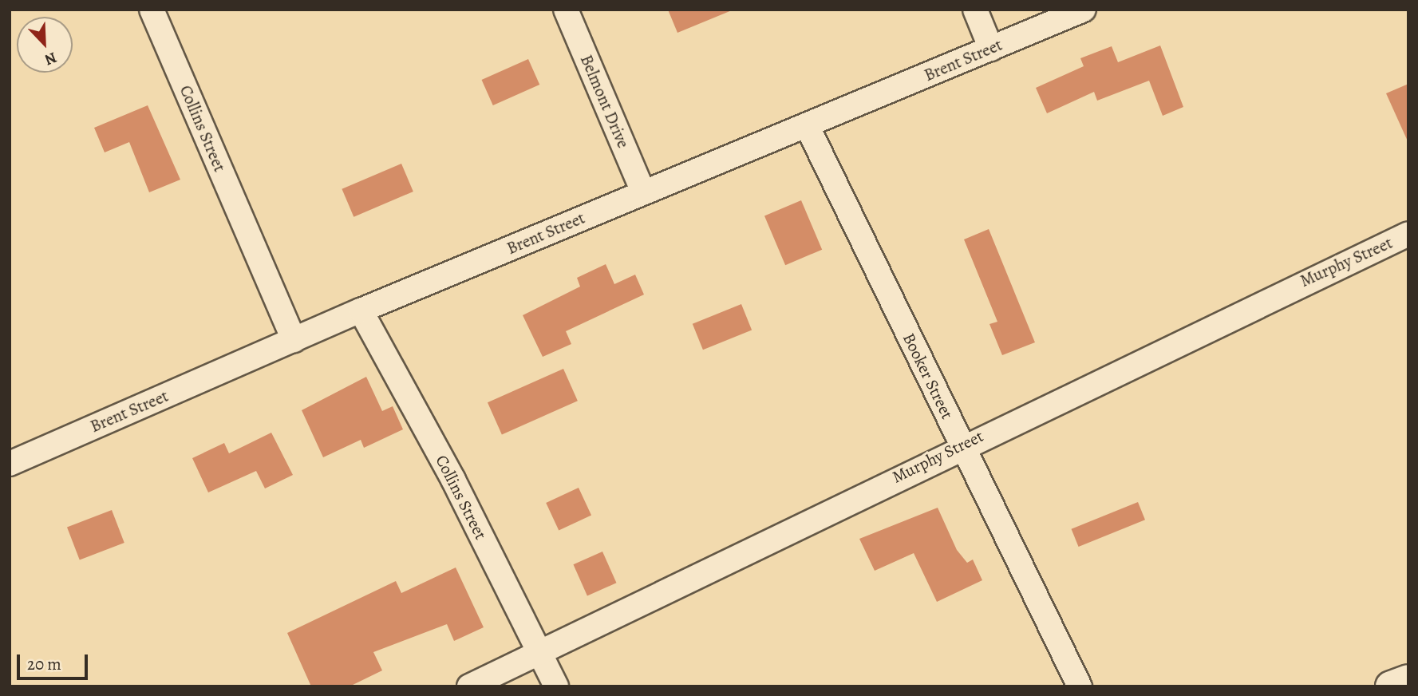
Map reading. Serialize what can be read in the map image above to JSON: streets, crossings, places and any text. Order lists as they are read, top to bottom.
{
  "streets": {
    "street": [
      "Brent Street",
      "Belmont Drive",
      "Collins Street",
      "Murphy Street",
      "Booker Street"
    ]
  },
  "crossings": [
    ["Brent Street", "Belmont Drive"],
    ["Brent Street", "Collins Street"],
    ["Brent Street", "Booker Street"],
    ["Collins Street", "Murphy Street"],
    ["Murphy Street", "Booker Street"]
  ],
  "scale_bar": "20 m",
  "north": "bottom right"
}
